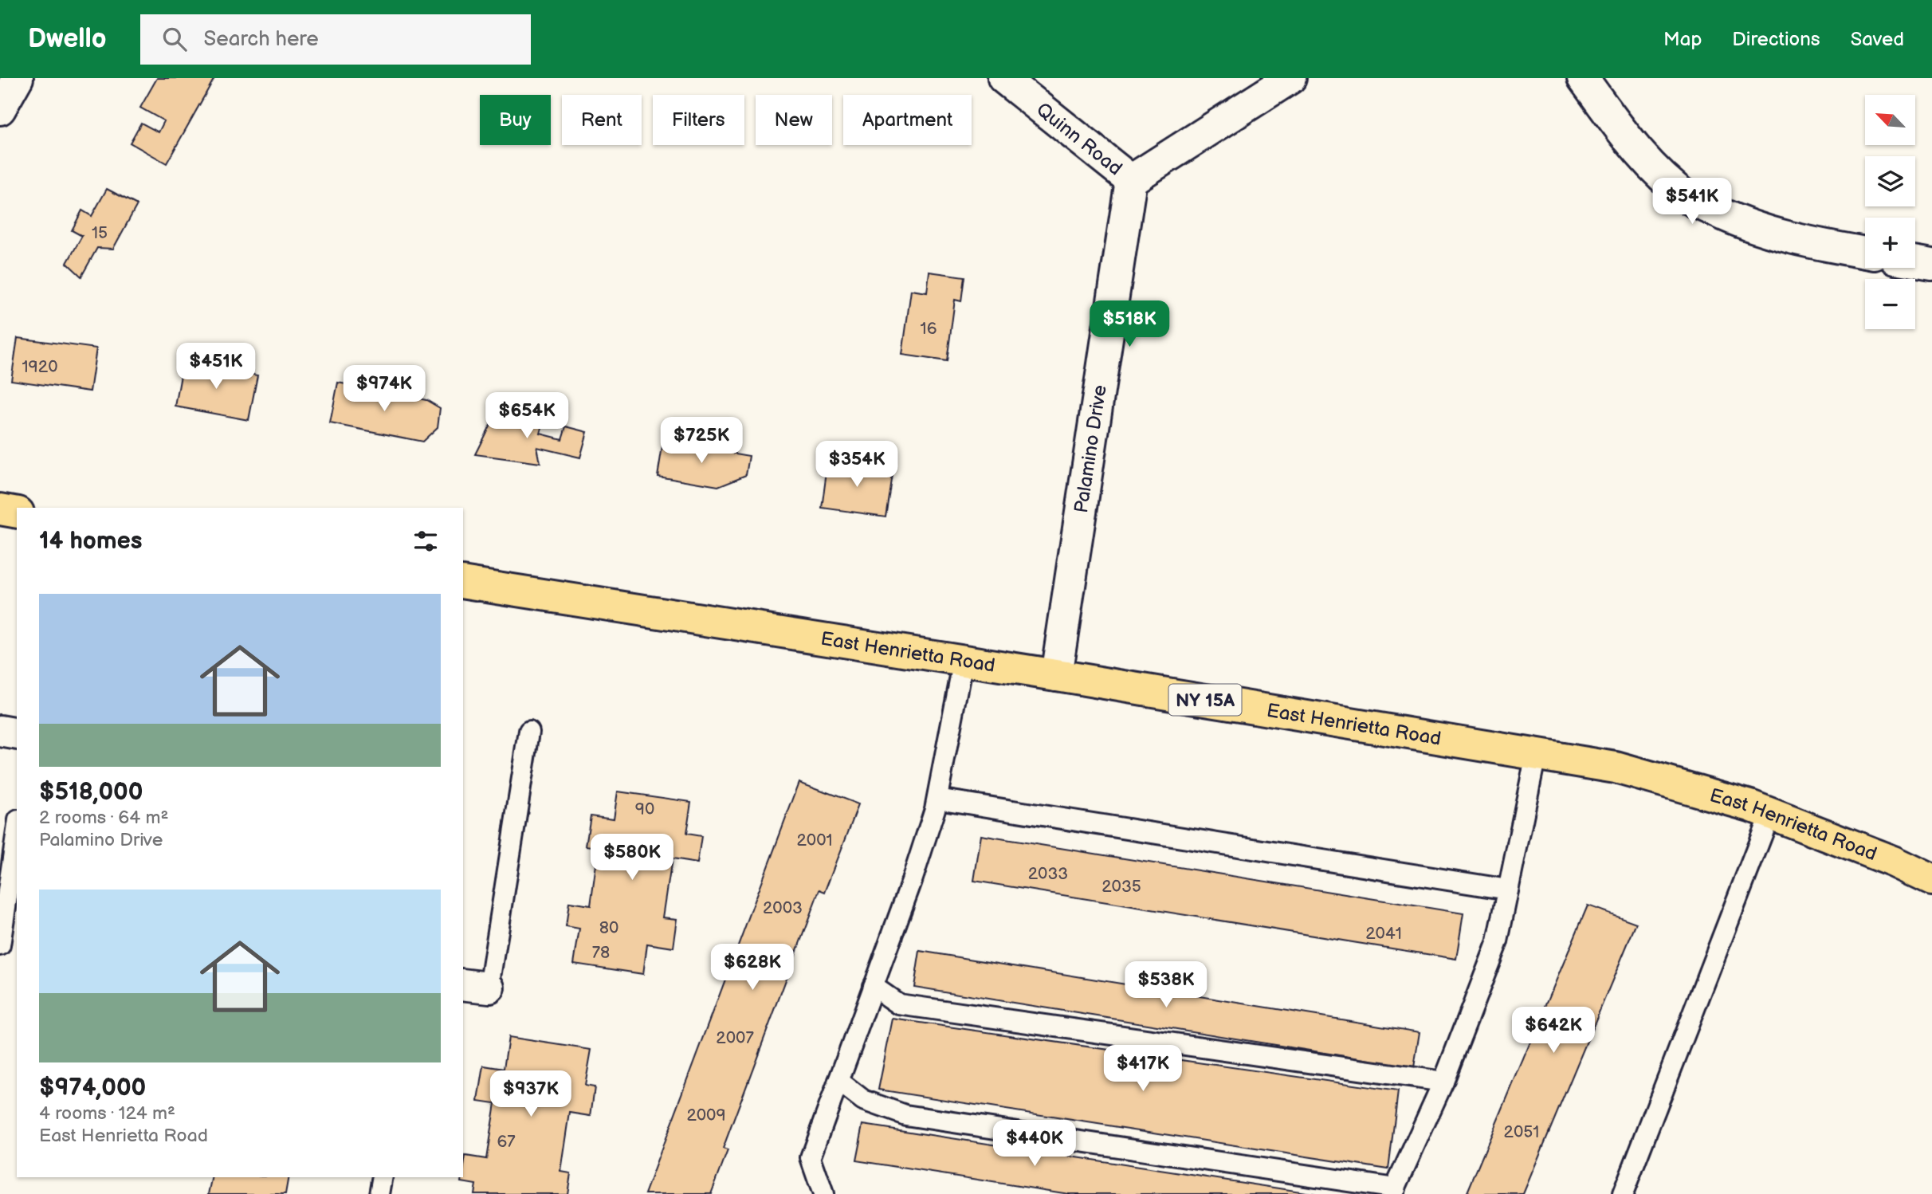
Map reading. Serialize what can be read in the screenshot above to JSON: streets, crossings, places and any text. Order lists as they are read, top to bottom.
{
  "streets": {
    "main road": ["East Henrietta Road", "NY 15A"],
    "street": ["Quinn Road", "Palamino Drive"]
  },
  "crossings": [
    ["Quinn Road", "Palamino Drive"],
    ["Palamino Drive", "East Henrietta Road"]
  ],
  "house_numbers": [
    "15",
    "16",
    "1920",
    "90",
    "2001",
    "2033",
    "2035",
    "2003",
    "80",
    "2041",
    "78",
    "2007",
    "2009",
    "2051",
    "67"
  ],
  "north": "top left",
  "page": {
    "header": "Dwello",
    "search": "Search here",
    "nav": ["Map", "Directions", "Saved"],
    "map_buttons": ["+", "−"],
    "chip": [
      "Buy",
      "Rent",
      "Filters",
      "New",
      "Apartment"
    ],
    "price": [
      "$541K",
      "$518K",
      "$451K",
      "$974K",
      "$654K",
      "$725K",
      "$354K",
      "$580K",
      "$628K",
      "$538K",
      "$642K",
      "$417K",
      "$937K",
      "$440K"
    ],
    "heading": "14 homes",
    "list": [
      {
        "name": "$518,000",
        "note": "2 rooms · 64 m² · Palamino Drive"
      },
      {
        "name": "$974,000",
        "note": "4 rooms · 124 m² · East Henrietta Road"
      }
    ]
  }
}
